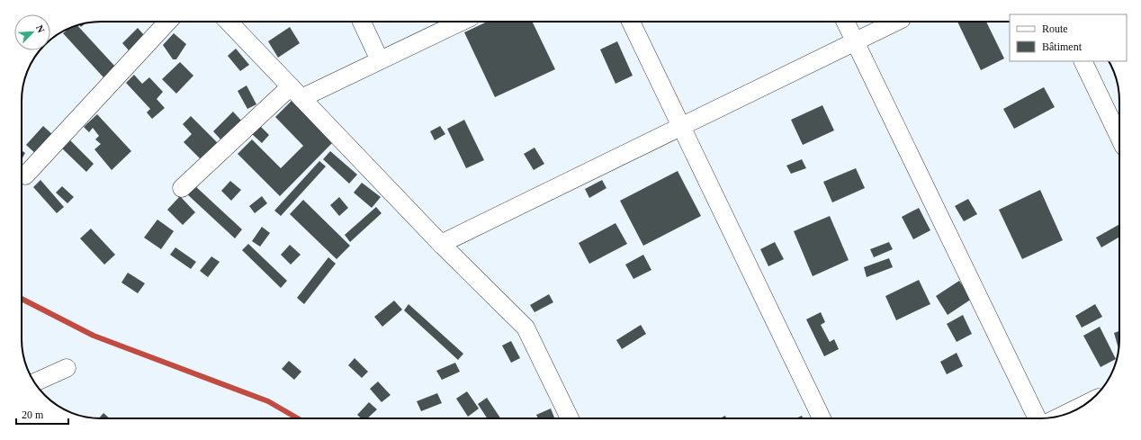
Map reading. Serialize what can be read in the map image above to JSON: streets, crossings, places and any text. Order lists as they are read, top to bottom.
{
  "legend": ["Route", "Bâtiment"],
  "scale_bar": "20 m",
  "north": "top right"
}
